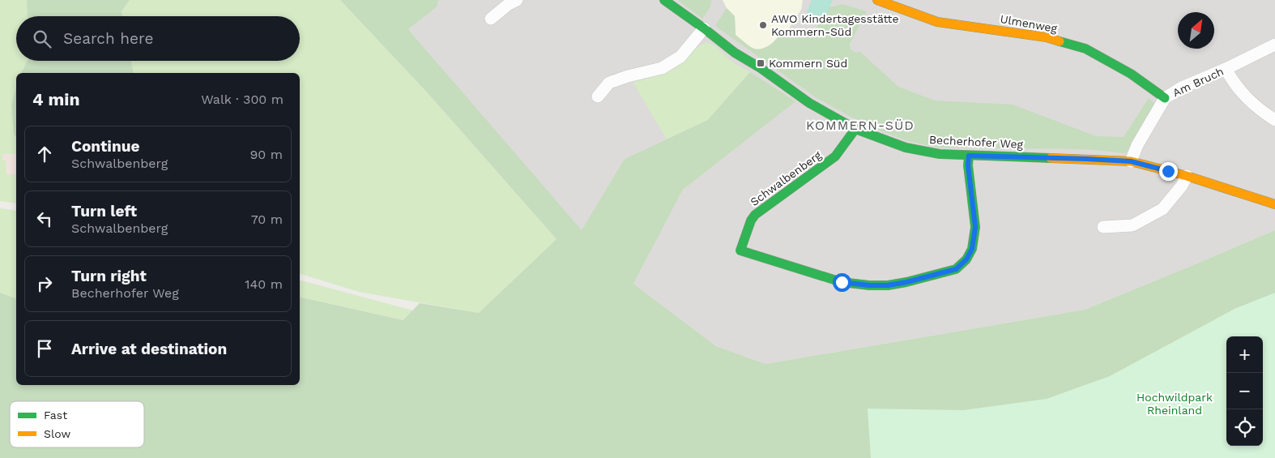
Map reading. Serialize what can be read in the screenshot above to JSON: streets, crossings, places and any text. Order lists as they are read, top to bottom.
{
  "streets": {
    "street": [
      "Ulmenweg",
      "Am Bruch",
      "Becherhofer Weg",
      "Schwalbenberg"
    ]
  },
  "crossings": [
    ["Ulmenweg", "Am Bruch"],
    ["Am Bruch", "Becherhofer Weg"],
    ["Becherhofer Weg", "Schwalbenberg"]
  ],
  "districts": ["KOMMERN-SÜD"],
  "parks": ["Hochwildpark Rheinland"],
  "places": {
    "other": ["AWO Kindertagesstätte Kommern-Süd"],
    "transit": ["Kommern Süd"]
  },
  "legend": ["Fast", "Slow"],
  "north": "top right",
  "page": {
    "search": "Search here",
    "heading": ["4 min", "Walk · 300 m"],
    "list": [
      ["Continue", "Schwalbenberg", "90 m"],
      ["Turn left", "Schwalbenberg", "70 m"],
      ["Turn right", "Becherhofer Weg", "140 m"],
      "Arrive at destination"
    ],
    "map_buttons": ["+", "−"]
  }
}
